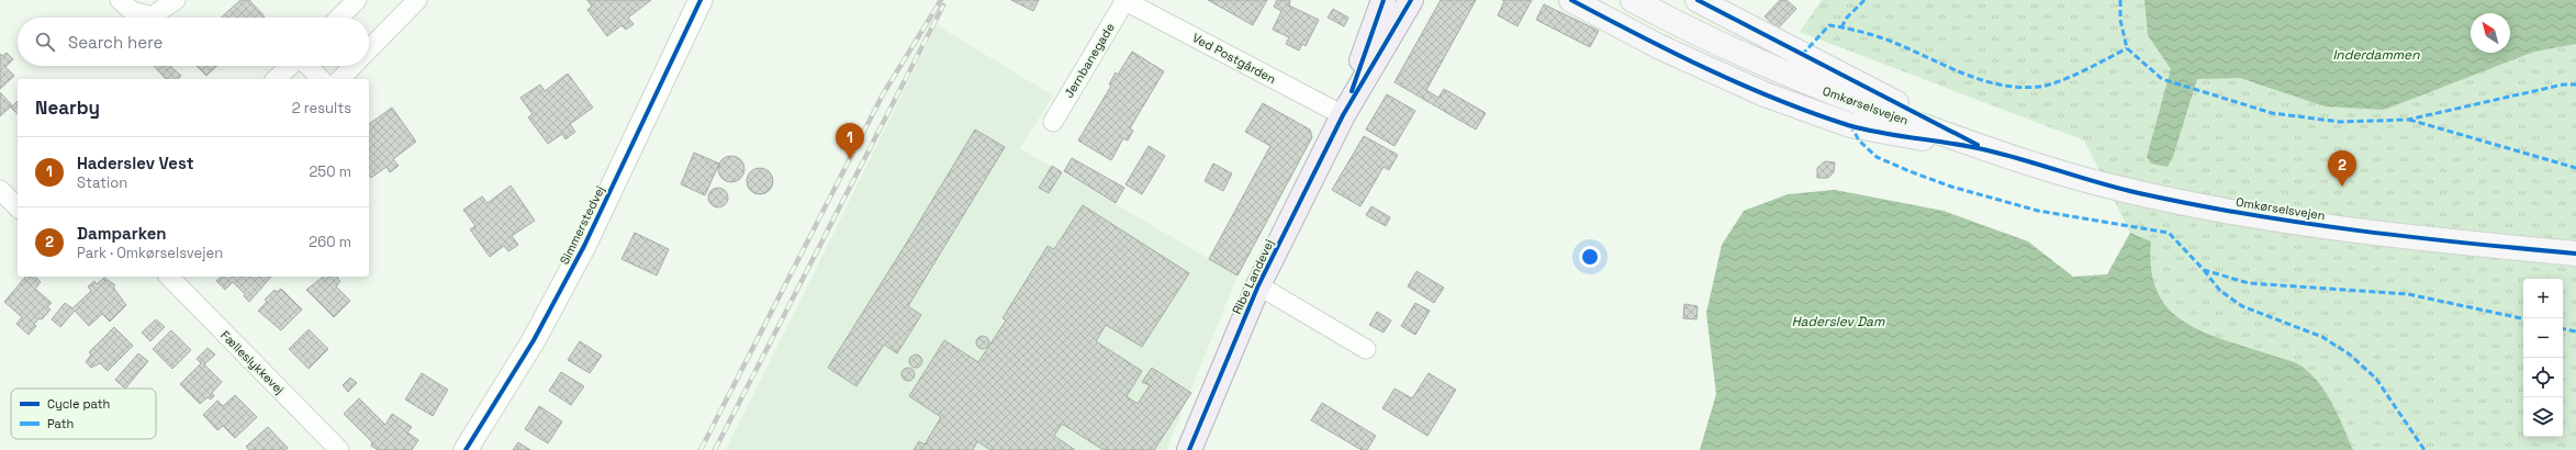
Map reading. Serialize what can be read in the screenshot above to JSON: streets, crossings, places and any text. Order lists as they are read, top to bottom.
{
  "streets": {
    "main road": ["Omkørselsvejen", "Ribe Landevej"],
    "street": [
      "Ved Postgården",
      "Jernbanegade",
      "Simmerstedvej",
      "Fælleslykkevej"
    ]
  },
  "crossings": [
    ["Ved Postgården", "Jernbanegade"],
    ["Ved Postgården", "Ribe Landevej"]
  ],
  "water": ["Inderdammen", "Haderslev Dam"],
  "legend": ["Cycle path", "Path"],
  "north": "top left",
  "page": {
    "search": "Search here",
    "heading": ["Nearby", "2 results"],
    "pins": ["1", "2"],
    "list": [
      {
        "mark": "1",
        "name": "Haderslev Vest",
        "note": "Station",
        "value": "250 m"
      },
      {
        "mark": "2",
        "name": "Damparken",
        "note": "Park · Omkørselsvejen",
        "value": "260 m"
      }
    ],
    "map_buttons": ["+", "−"]
  }
}
